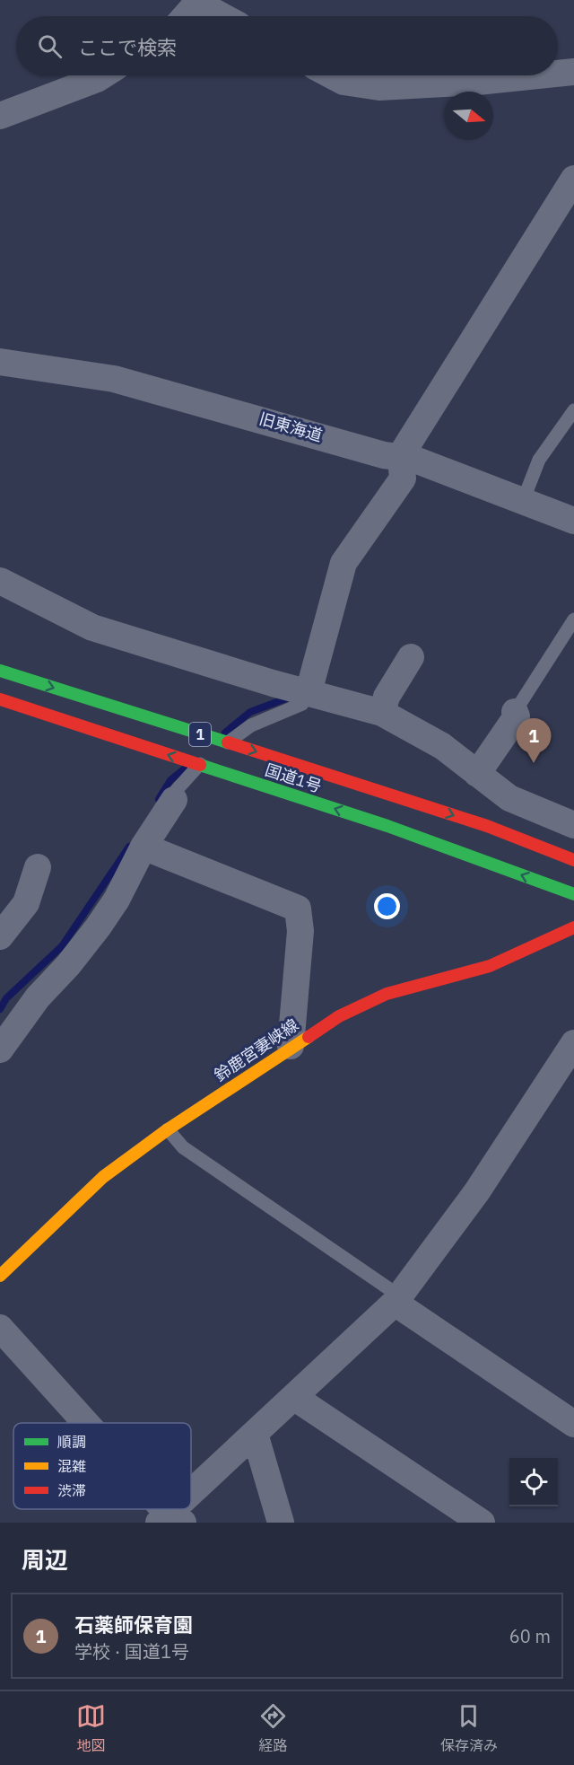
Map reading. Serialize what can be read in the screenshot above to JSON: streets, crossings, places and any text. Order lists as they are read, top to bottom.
{
  "streets": {
    "main road": ["1", "国道1号", "鈴鹿宮妻峡線"],
    "street": ["旧東海道"]
  },
  "legend": ["順調", "混雑", "渋滞"],
  "north": "right",
  "page": {
    "search": "ここで検索",
    "pins": "1",
    "heading": "周辺",
    "list": [
      {
        "mark": "1",
        "name": "石薬師保育園",
        "note": "学校 · 国道1号",
        "value": "60 m"
      }
    ],
    "nav": ["地図", "経路", "保存済み"]
  }
}
